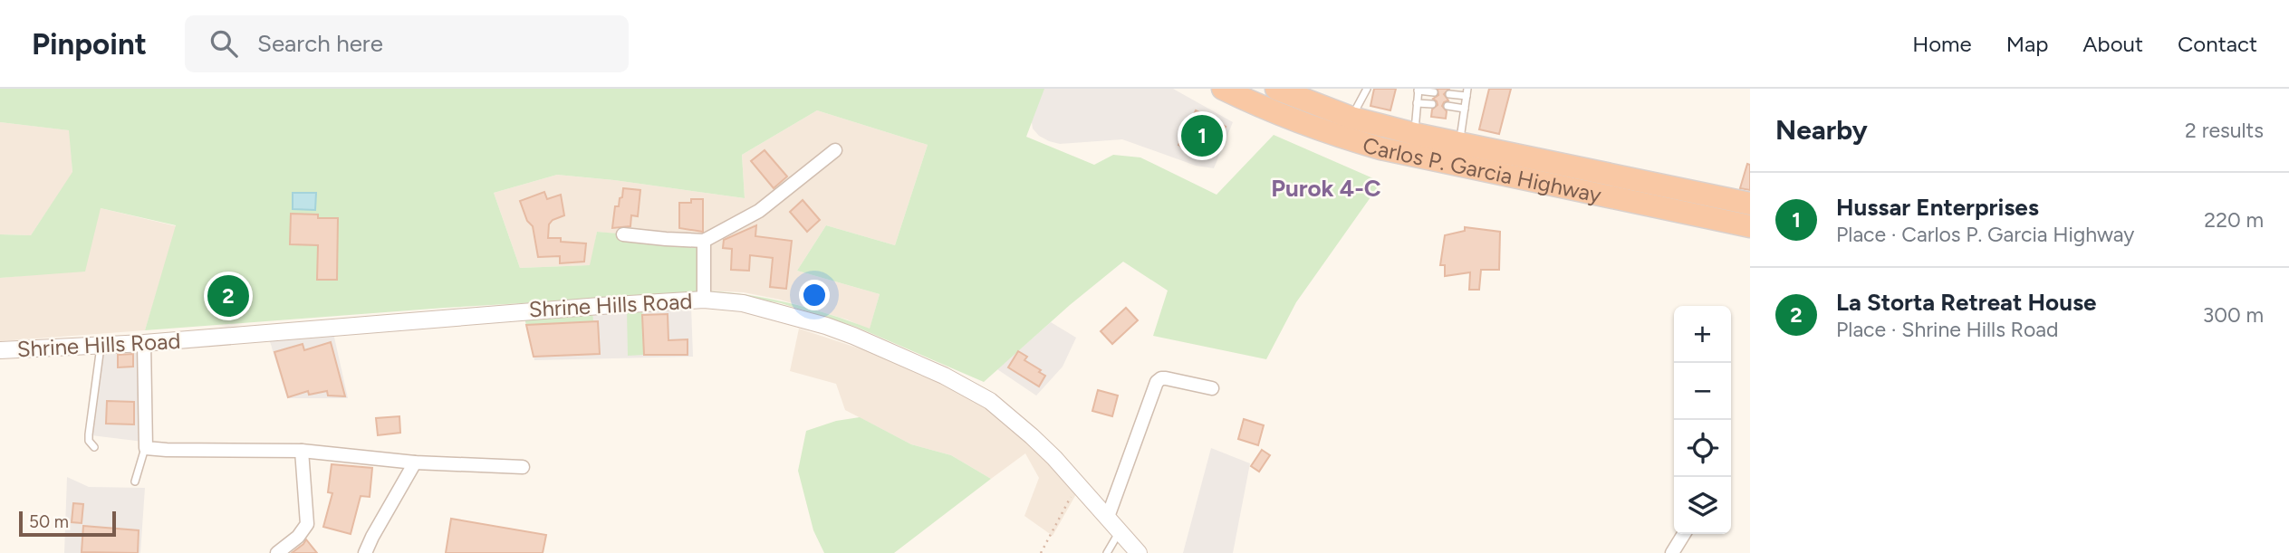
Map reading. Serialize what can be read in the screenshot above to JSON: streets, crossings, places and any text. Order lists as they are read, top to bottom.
{
  "streets": {
    "highway": ["Carlos P. Garcia Highway"],
    "street": ["Shrine Hills Road"]
  },
  "districts": ["Purok 4-C"],
  "scale_bar": "50 m",
  "page": {
    "header": "Pinpoint",
    "search": "Search here",
    "nav": [
      "Home",
      "Map",
      "About",
      "Contact"
    ],
    "heading": ["Nearby", "2 results"],
    "pins": ["1", "2"],
    "list": [
      {
        "mark": "1",
        "name": "Hussar Enterprises",
        "note": "Place · Carlos P. Garcia Highway",
        "value": "220 m"
      },
      {
        "mark": "2",
        "name": "La Storta Retreat House",
        "note": "Place · Shrine Hills Road",
        "value": "300 m"
      }
    ],
    "map_buttons": ["+", "−"],
    "scale": "50 m"
  }
}
